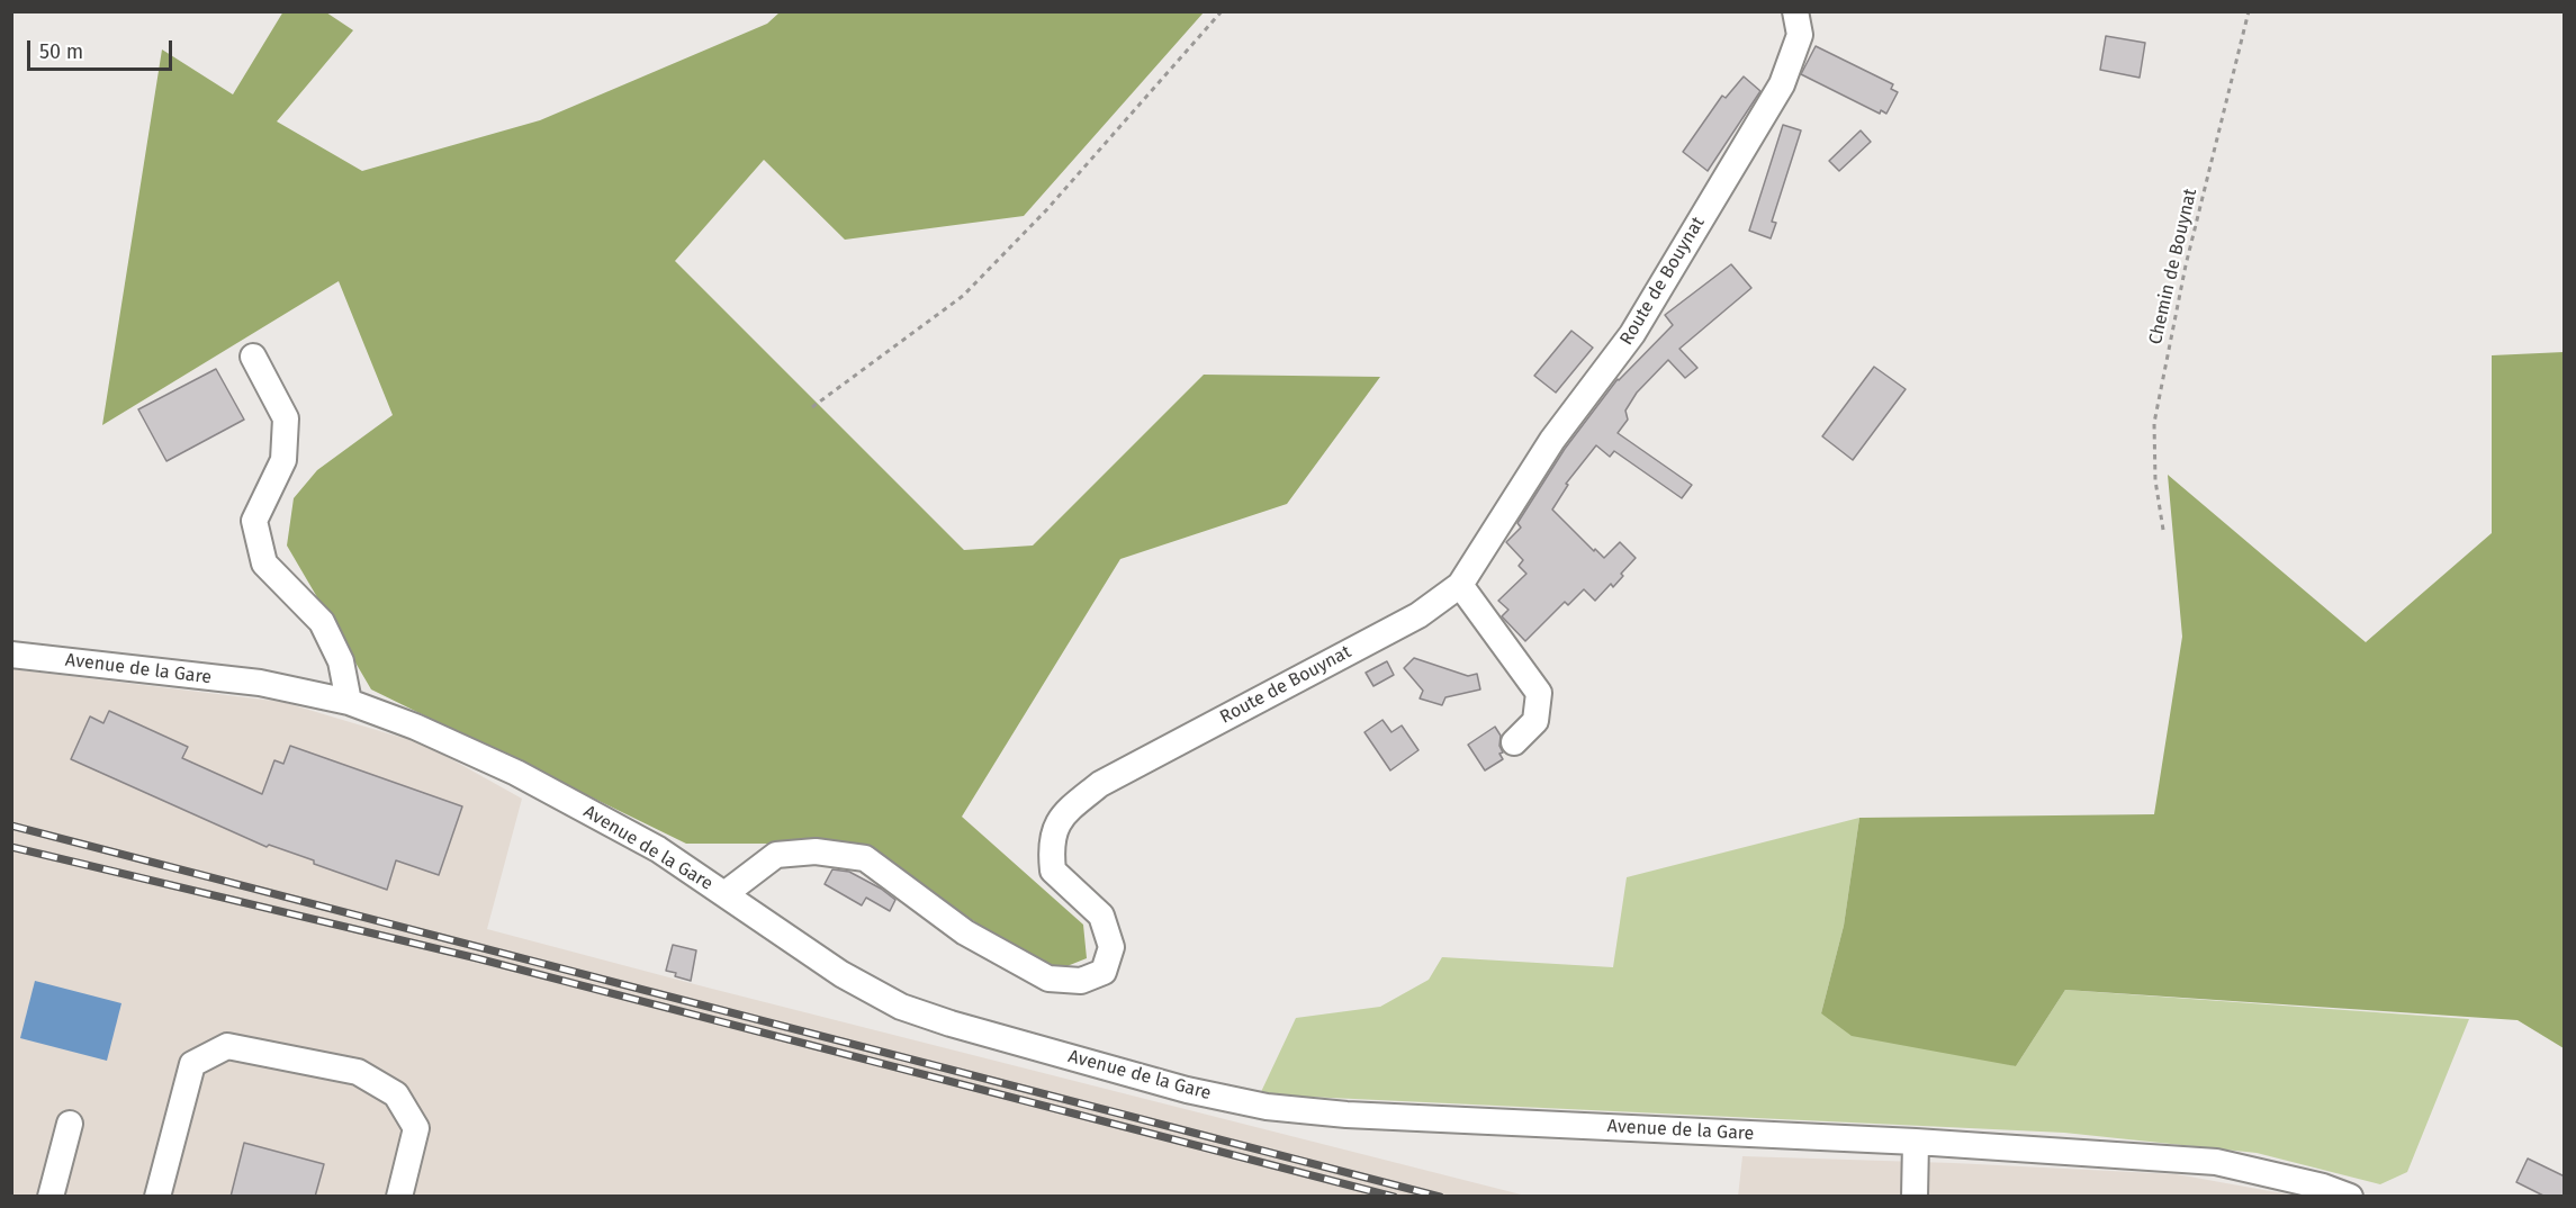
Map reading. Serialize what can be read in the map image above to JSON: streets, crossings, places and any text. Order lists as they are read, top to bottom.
{
  "streets": {
    "street": ["Route de Bouynat", "Avenue de la Gare"],
    "path": ["Chemin de Bouynat"]
  },
  "crossings": [
    ["Route de Bouynat", "Avenue de la Gare"]
  ],
  "scale_bar": "50 m"
}
